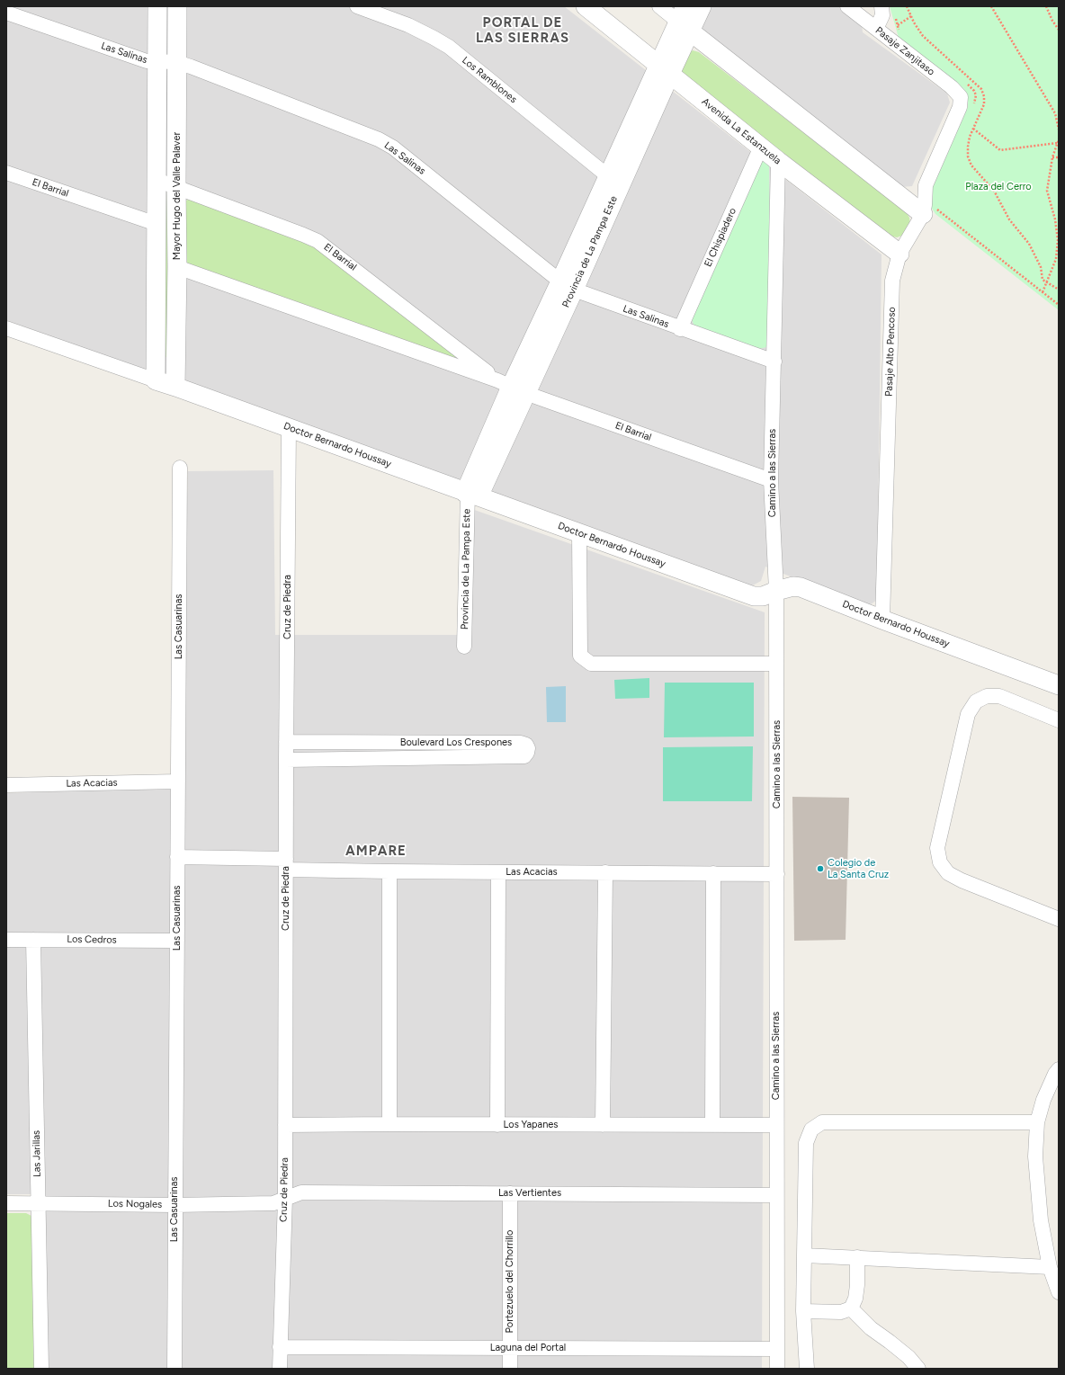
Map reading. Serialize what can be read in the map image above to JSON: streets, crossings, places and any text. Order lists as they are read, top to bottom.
{
  "streets": {
    "street": [
      "Pasaje Zanjitaso",
      "Las Salinas",
      "Los Ramblones",
      "Avenida La Estanzuela",
      "El Barrial",
      "Mayor Hugo del Valle Palaver",
      "El Chispiadero",
      "Provincia de La Pampa Este",
      "Pasaje Alto Pencoso",
      "Doctor Bernardo Houssay",
      "Camino a las Sierras",
      "Cruz de Piedra",
      "Las Casuarinas",
      "Boulevard Los Crespones",
      "Las Acacias",
      "Los Cedros",
      "Los Yapanes",
      "Las Jarillas",
      "Las Vertientes",
      "Los Nogales",
      "Portezuelo del Chorrillo",
      "Laguna del Portal"
    ]
  },
  "crossings": [
    ["Pasaje Zanjitaso", "Pasaje Alto Pencoso"],
    ["Las Salinas", "Mayor Hugo del Valle Palaver"],
    ["Las Salinas", "El Chispiadero"],
    ["Las Salinas", "Provincia de La Pampa Este"],
    ["Las Salinas", "Camino a las Sierras"],
    ["Los Ramblones", "Provincia de La Pampa Este"],
    ["Avenida La Estanzuela", "El Chispiadero"],
    ["Avenida La Estanzuela", "Provincia de La Pampa Este"],
    ["Avenida La Estanzuela", "Pasaje Alto Pencoso"],
    ["Avenida La Estanzuela", "Camino a las Sierras"],
    ["El Barrial", "Mayor Hugo del Valle Palaver"],
    ["El Barrial", "Provincia de La Pampa Este"],
    ["El Barrial", "Camino a las Sierras"],
    ["Mayor Hugo del Valle Palaver", "Doctor Bernardo Houssay"],
    ["Provincia de La Pampa Este", "Doctor Bernardo Houssay"],
    ["Pasaje Alto Pencoso", "Doctor Bernardo Houssay"],
    ["Doctor Bernardo Houssay", "Camino a las Sierras"],
    ["Doctor Bernardo Houssay", "Cruz de Piedra"],
    ["Camino a las Sierras", "Las Acacias"],
    ["Camino a las Sierras", "Los Yapanes"],
    ["Camino a las Sierras", "Las Vertientes"],
    ["Camino a las Sierras", "Laguna del Portal"],
    ["Cruz de Piedra", "Boulevard Los Crespones"],
    ["Cruz de Piedra", "Las Acacias"],
    ["Cruz de Piedra", "Los Yapanes"],
    ["Cruz de Piedra", "Las Vertientes"],
    ["Cruz de Piedra", "Los Nogales"],
    ["Cruz de Piedra", "Laguna del Portal"],
    ["Las Casuarinas", "Las Acacias"],
    ["Las Casuarinas", "Los Cedros"],
    ["Las Casuarinas", "Los Nogales"],
    ["Los Cedros", "Las Jarillas"],
    ["Las Jarillas", "Los Nogales"],
    ["Las Vertientes", "Los Nogales"],
    ["Las Vertientes", "Portezuelo del Chorrillo"],
    ["Portezuelo del Chorrillo", "Laguna del Portal"]
  ],
  "districts": ["PORTAL DE LAS SIERRAS", "AMPARE"],
  "parks": ["Plaza del Cerro"],
  "places": ["Colegio de La Santa Cruz"]
}
